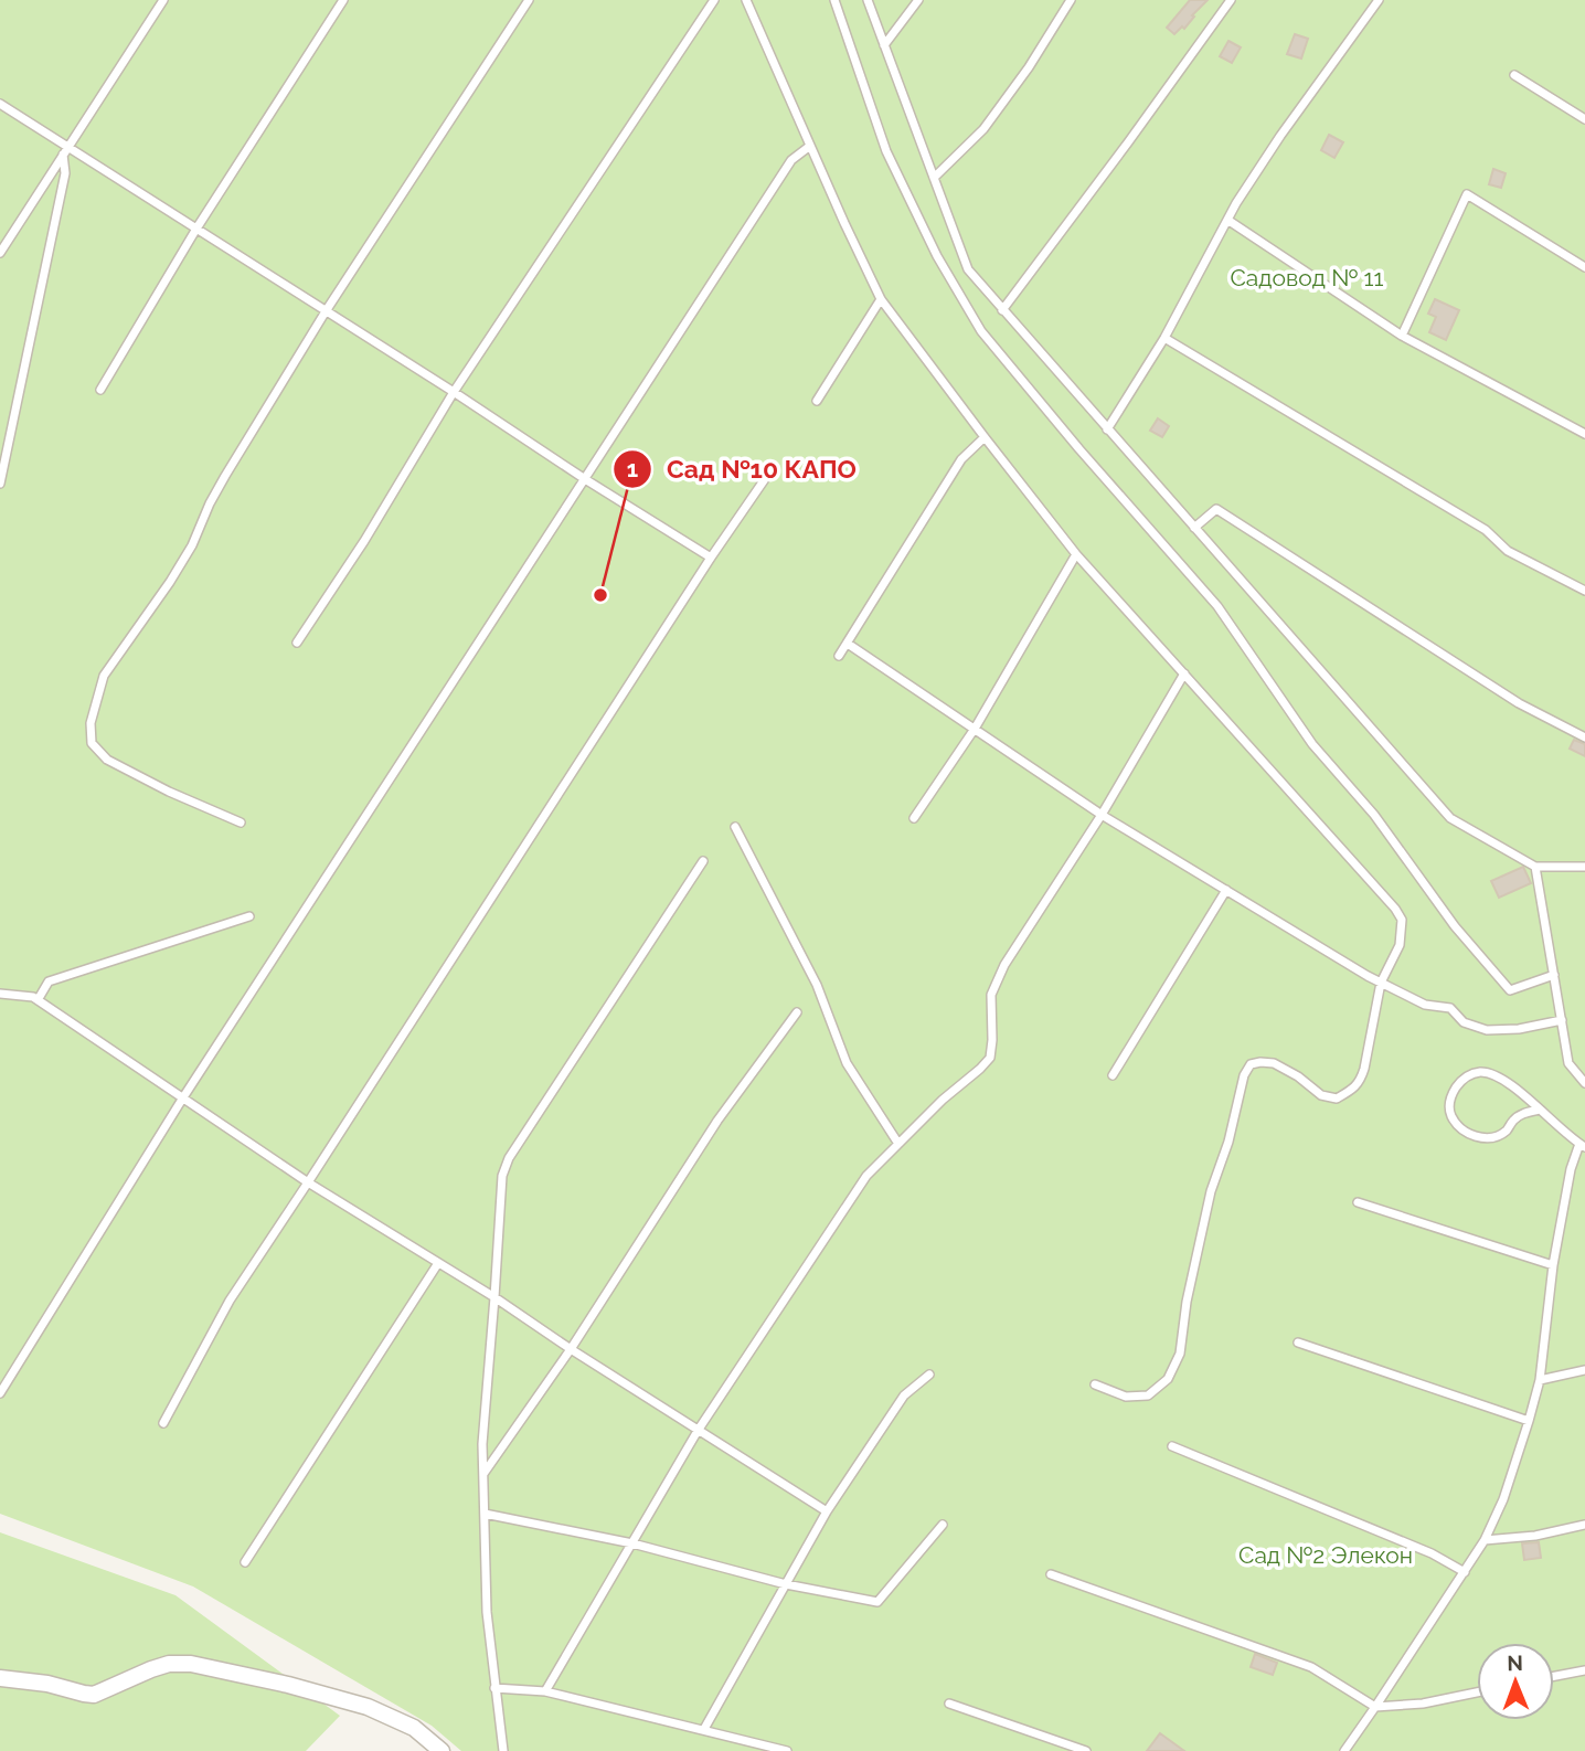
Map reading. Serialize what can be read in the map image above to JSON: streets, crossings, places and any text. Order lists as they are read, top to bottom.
{
  "parks": ["Садовод № 11", "Сад №2 Элекон"],
  "places": ["Сад №10 КАПО"],
  "north": "top"
}
